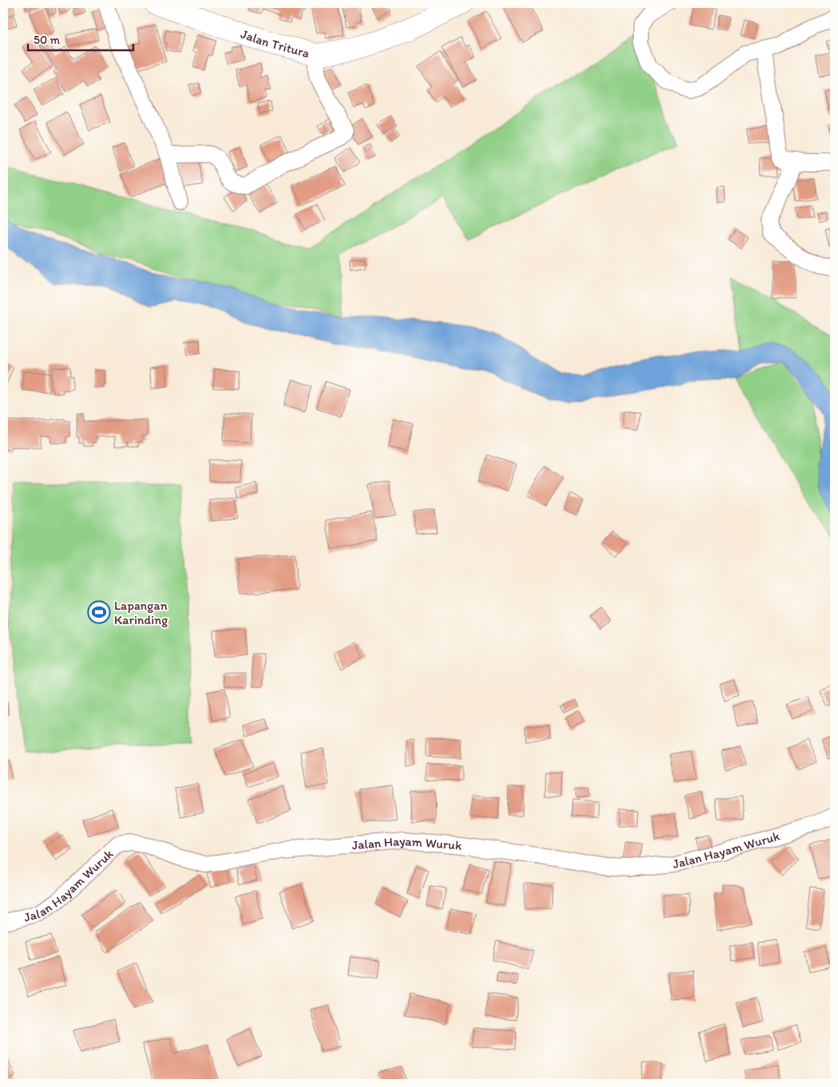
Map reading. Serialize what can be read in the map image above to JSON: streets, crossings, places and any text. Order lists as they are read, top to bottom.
{
  "streets": {
    "street": ["Jalan Tritura", "Jalan Hayam Wuruk"]
  },
  "places": {
    "sports": ["Lapangan Karinding"]
  },
  "scale_bar": "50 m"
}
